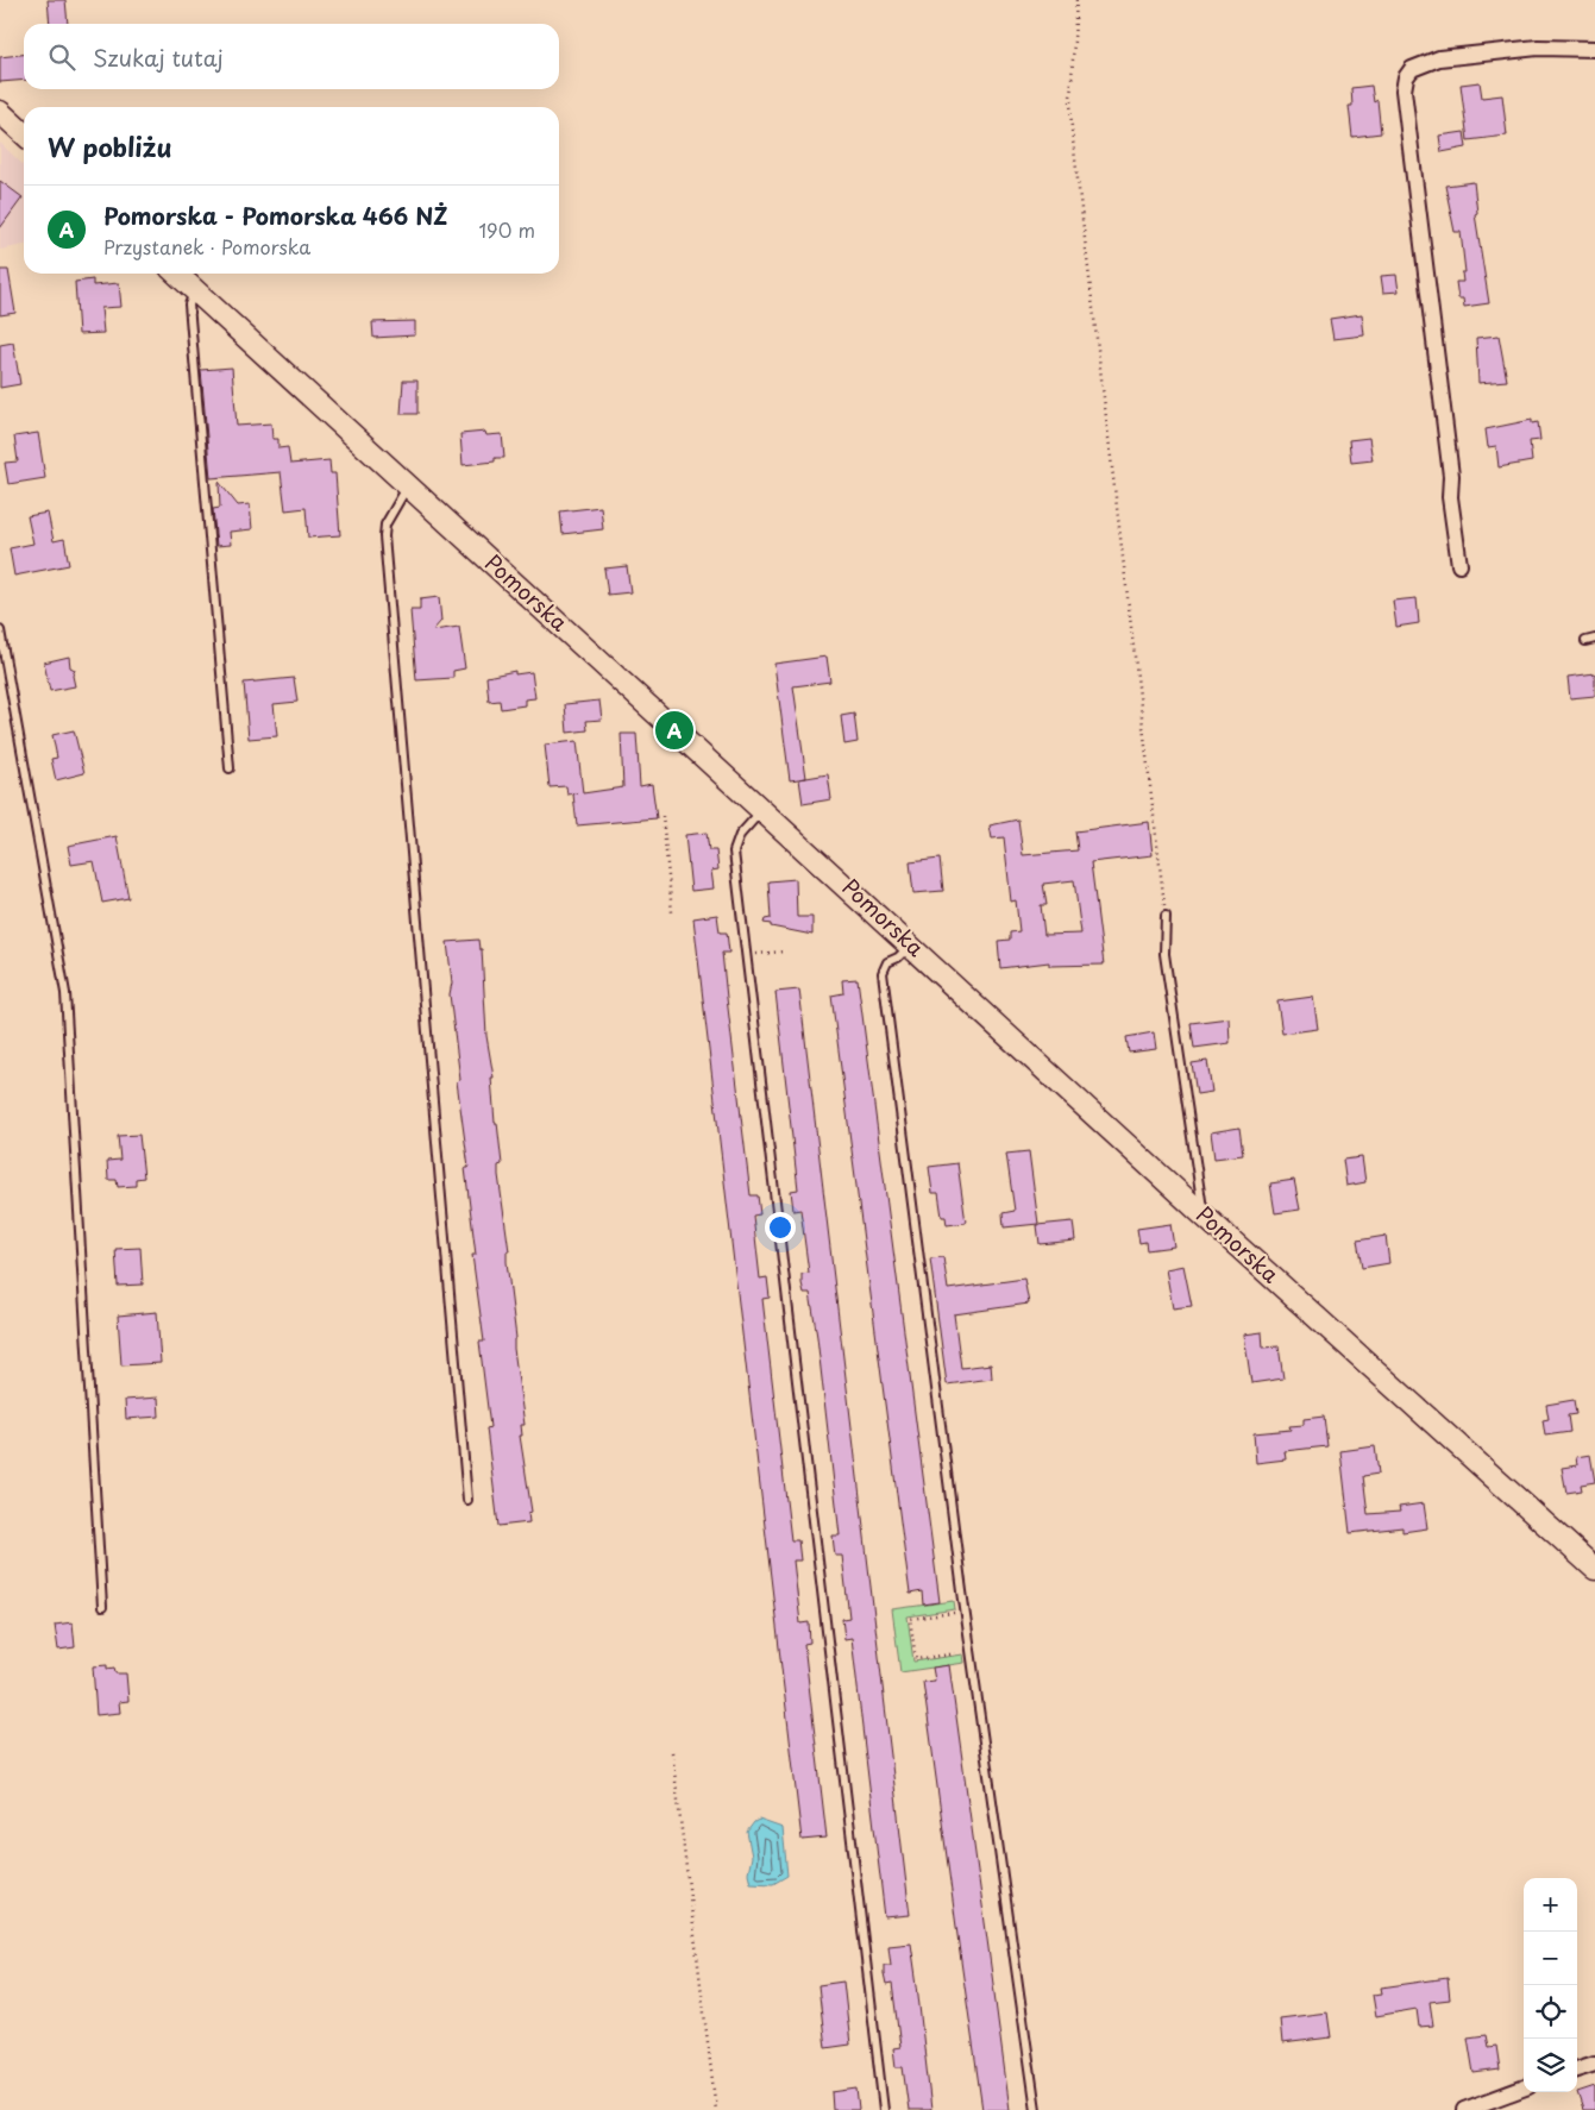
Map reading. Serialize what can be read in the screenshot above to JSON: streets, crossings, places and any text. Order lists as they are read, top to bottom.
{
  "streets": {
    "street": ["Pomorska"]
  },
  "page": {
    "search": "Szukaj tutaj",
    "heading": "W pobliżu",
    "list": [
      {
        "mark": "A",
        "name": "Pomorska - Pomorska 466 NŻ",
        "note": "Przystanek · Pomorska",
        "value": "190 m"
      }
    ],
    "pins": "A",
    "map_buttons": ["+", "−"]
  }
}
